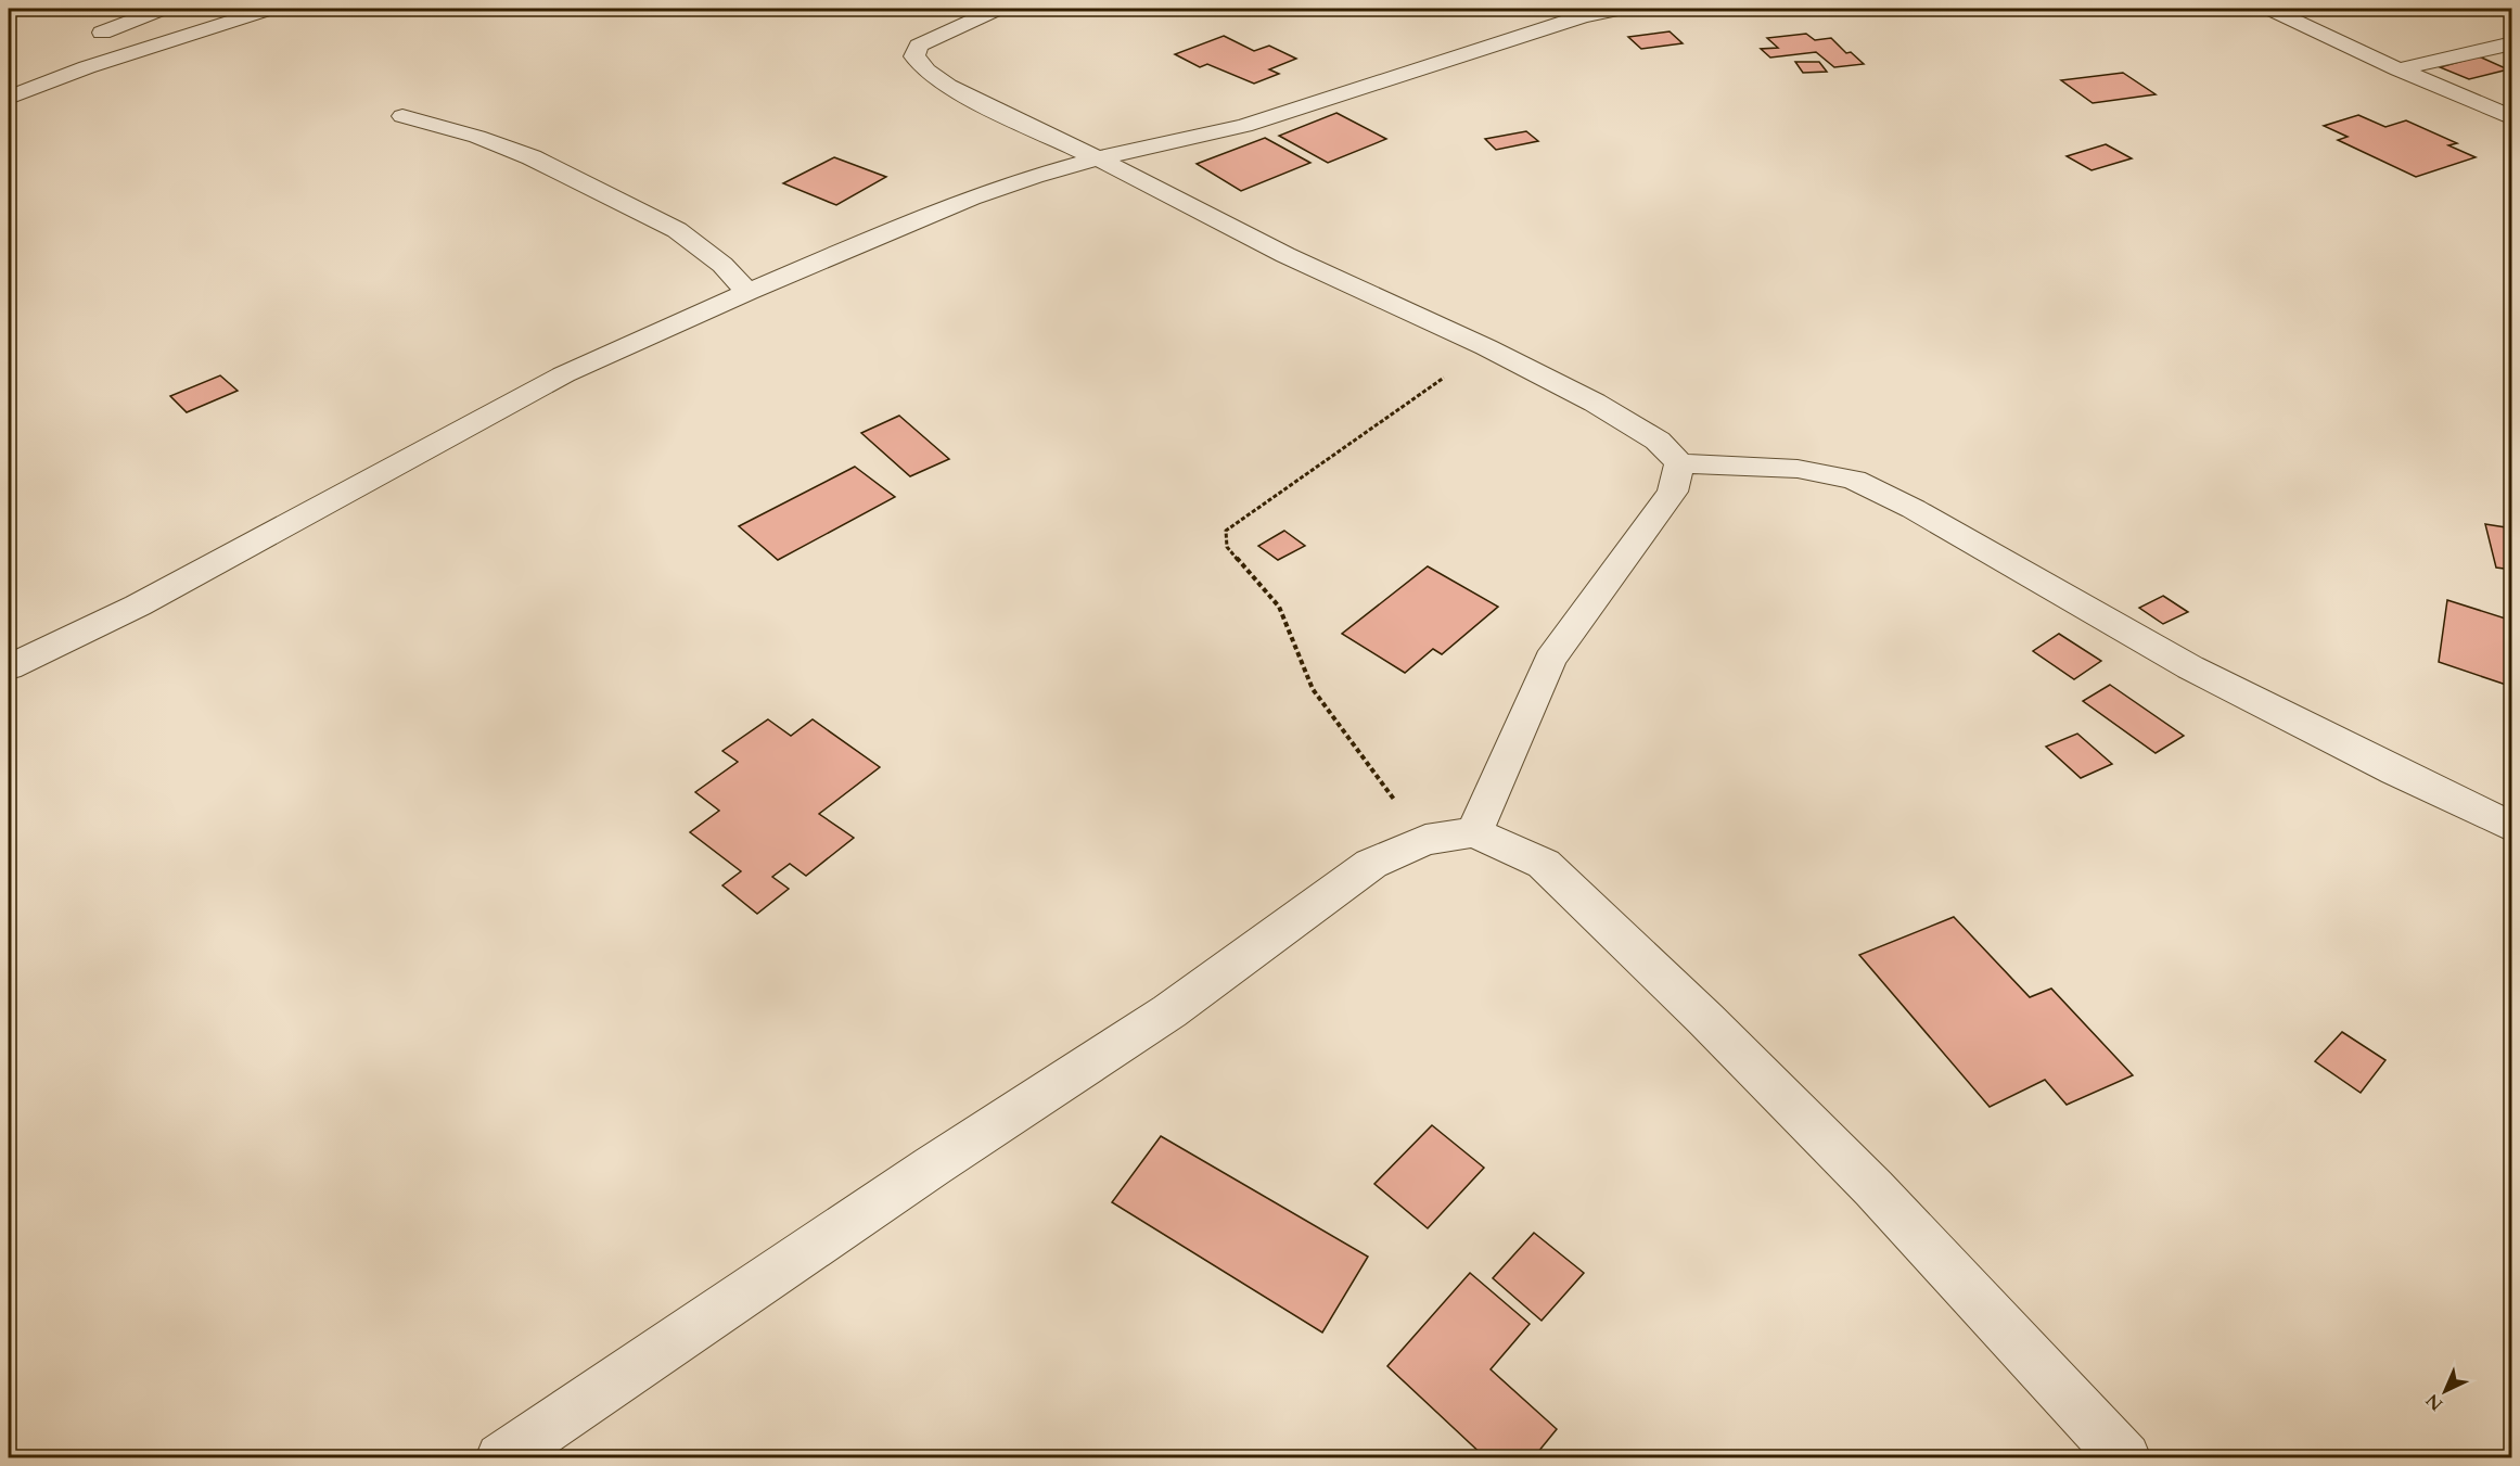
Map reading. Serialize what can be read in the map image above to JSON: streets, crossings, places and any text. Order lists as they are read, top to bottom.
{
  "north": "bottom left"
}
